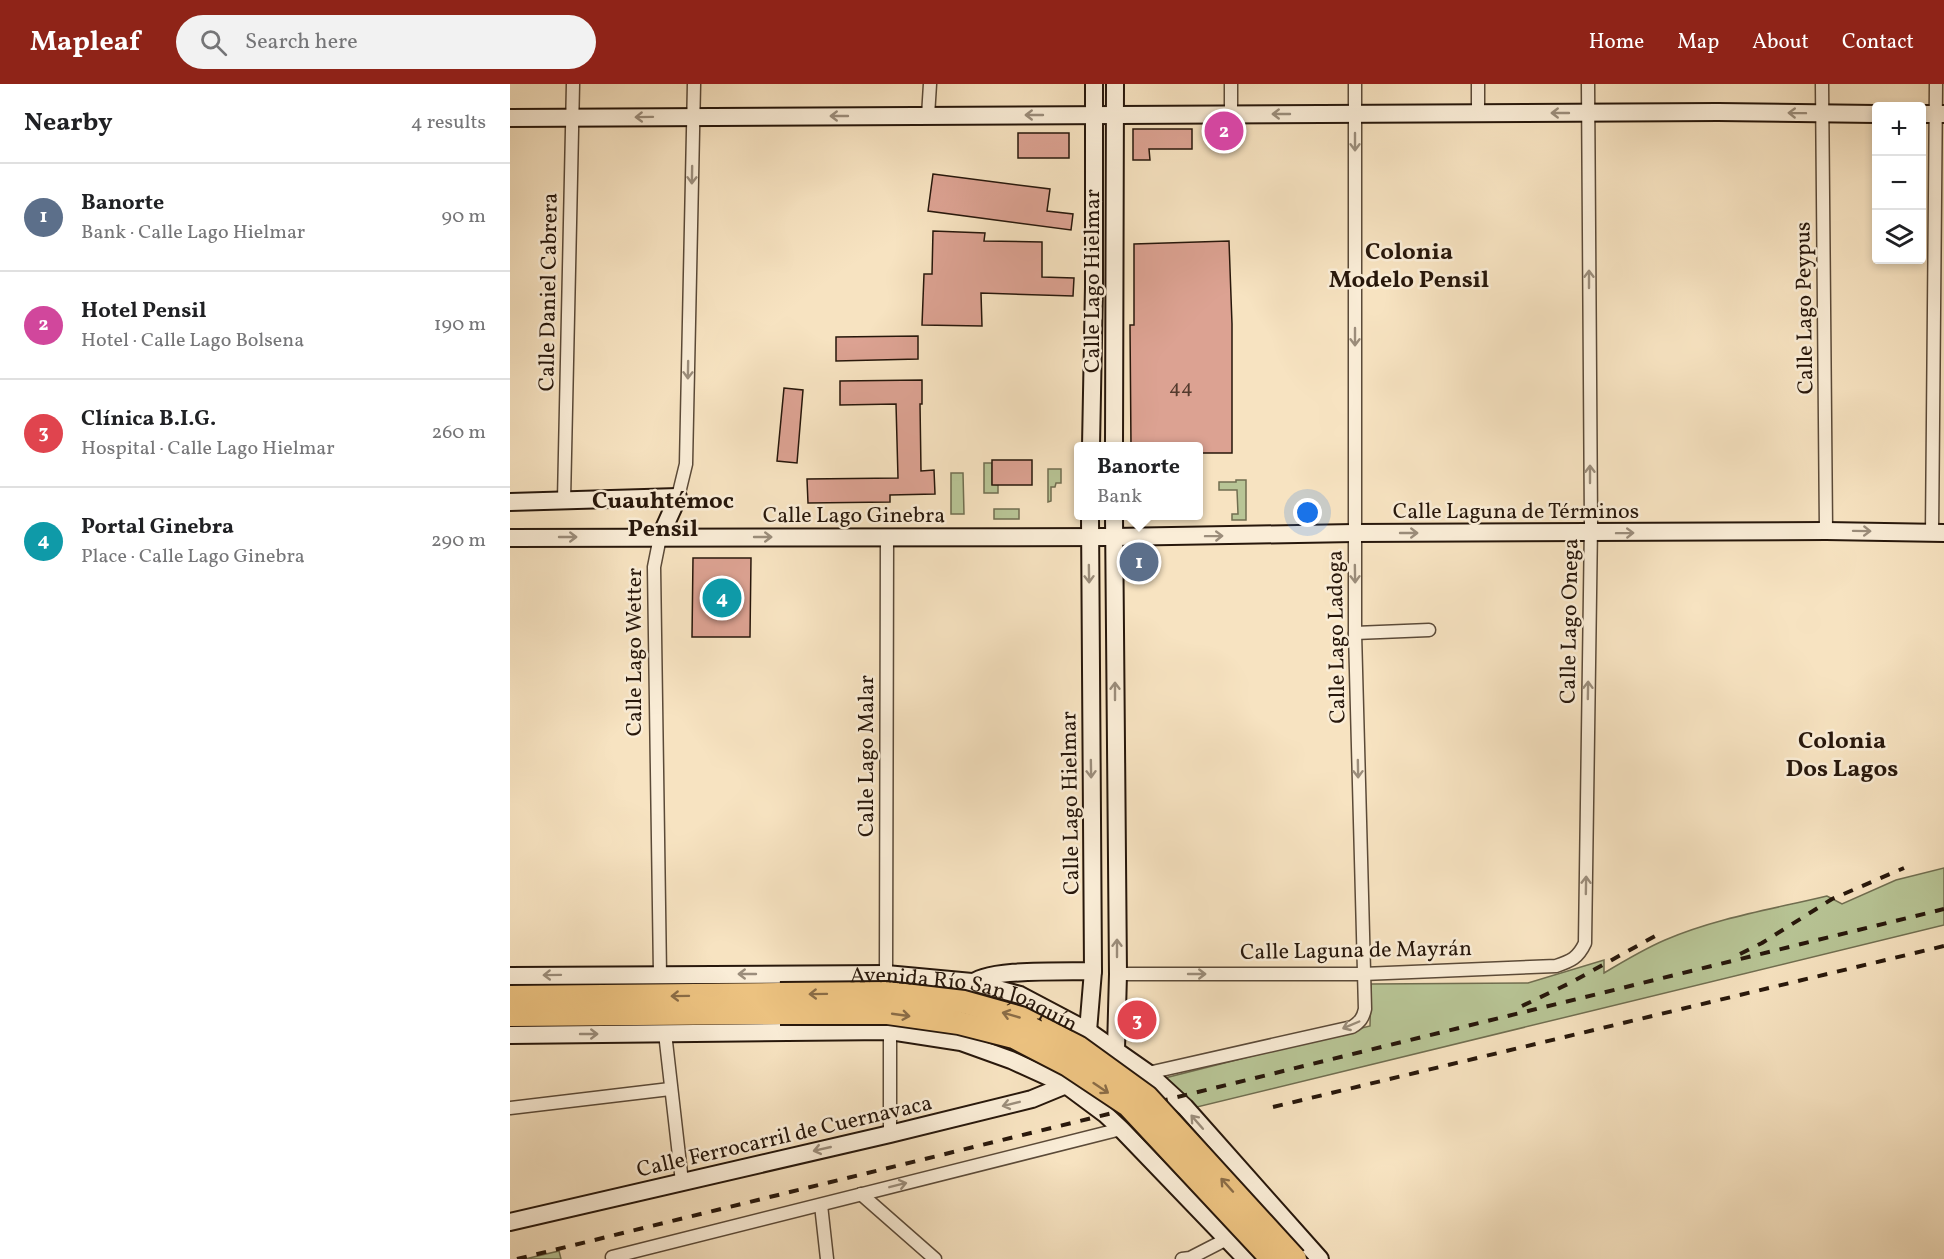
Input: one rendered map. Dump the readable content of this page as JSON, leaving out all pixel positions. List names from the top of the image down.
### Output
{
  "streets": {
    "highway": ["Avenida Río San Joaquín"],
    "street": [
      "Calle Lago Hielmar",
      "Calle Daniel Cabrera",
      "Calle Lago Peypus",
      "Calle Laguna de Términos",
      "Calle Lago Ginebra",
      "Calle Lago Onega",
      "Calle Lago Ladoga",
      "Calle Lago Wetter",
      "Calle Lago Malar",
      "Calle Laguna de Mayrán",
      "Calle Ferrocarril de Cuernavaca"
    ]
  },
  "crossings": [
    ["Calle Lago Hielmar", "Calle Laguna de Términos"],
    ["Calle Lago Hielmar", "Calle Lago Ginebra"],
    ["Calle Lago Hielmar", "Calle Laguna de Mayrán"],
    ["Calle Lago Hielmar", "Avenida Río San Joaquín"],
    ["Calle Lago Hielmar", "Calle Ferrocarril de Cuernavaca"],
    ["Calle Lago Peypus", "Calle Laguna de Términos"],
    ["Calle Laguna de Términos", "Calle Lago Ginebra"],
    ["Calle Laguna de Términos", "Calle Lago Onega"],
    ["Calle Laguna de Términos", "Calle Lago Ladoga"],
    ["Calle Lago Ginebra", "Calle Lago Wetter"],
    ["Calle Lago Ginebra", "Calle Lago Malar"],
    ["Calle Lago Onega", "Calle Laguna de Mayrán"],
    ["Calle Lago Ladoga", "Calle Laguna de Mayrán"],
    ["Calle Lago Wetter", "Avenida Río San Joaquín"],
    ["Calle Lago Malar", "Avenida Río San Joaquín"],
    ["Avenida Río San Joaquín", "Calle Ferrocarril de Cuernavaca"]
  ],
  "one_way": [
    "Calle Laguna de Términos",
    "Calle Lago Onega",
    "Calle Lago Ladoga",
    "Calle Lago Wetter",
    "Calle Laguna de Mayrán"
  ],
  "districts": ["Colonia Modelo Pensil", "Cuauhtémoc Pensil", "Colonia Dos Lagos"],
  "house_numbers": ["44"],
  "page": {
    "header": "Mapleaf",
    "search": "Search here",
    "nav": [
      "Home",
      "Map",
      "About",
      "Contact"
    ],
    "heading": ["Nearby", "4 results"],
    "map_buttons": ["+", "−"],
    "pins": [
      "2",
      "1",
      "4",
      "3"
    ],
    "list": [
      {
        "mark": "1",
        "name": "Banorte",
        "note": "Bank · Calle Lago Hielmar",
        "value": "90 m"
      },
      {
        "mark": "2",
        "name": "Hotel Pensil",
        "note": "Hotel · Calle Lago Bolsena",
        "value": "190 m"
      },
      {
        "mark": "3",
        "name": "Clínica B.I.G.",
        "note": "Hospital · Calle Lago Hielmar",
        "value": "260 m"
      },
      {
        "mark": "4",
        "name": "Portal Ginebra",
        "note": "Place · Calle Lago Ginebra",
        "value": "290 m"
      }
    ],
    "popup": ["Banorte", "Bank"]
  }
}
